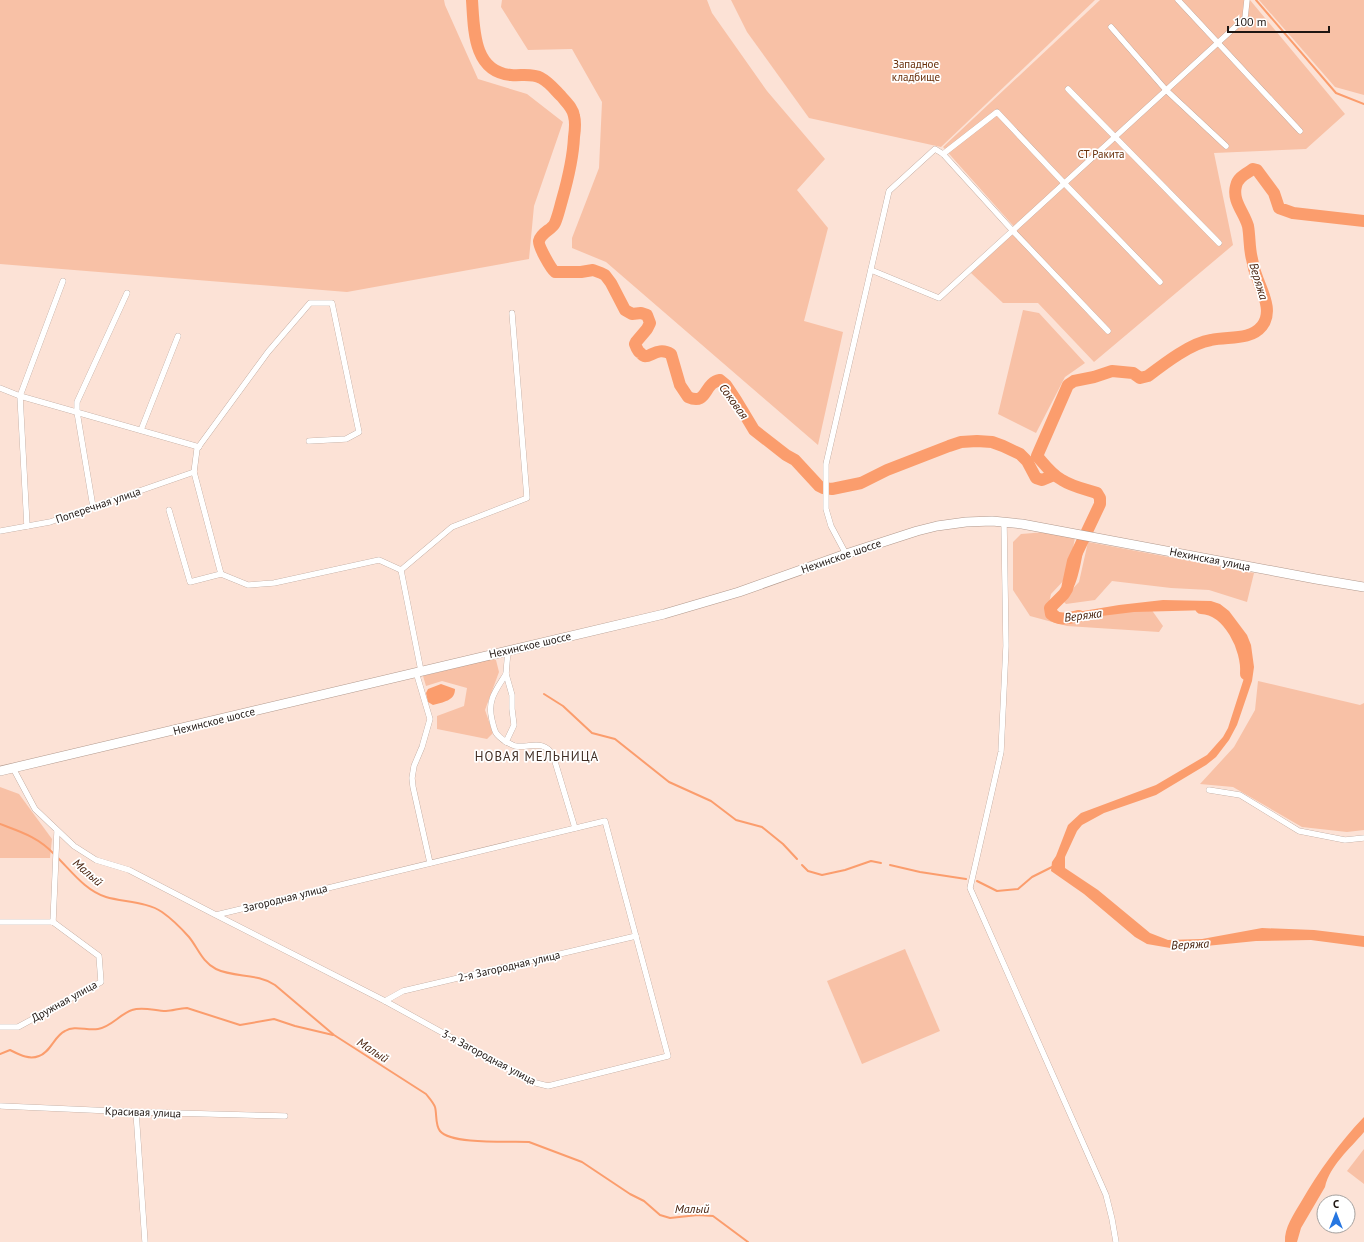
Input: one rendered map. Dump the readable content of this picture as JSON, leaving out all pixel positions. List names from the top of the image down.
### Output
{
  "streets": {
    "main road": ["Нехинское шоссе", "Нехинская улица"],
    "street": [
      "Поперечная улица",
      "Загородная улица",
      "2-я Загородная улица",
      "Дружная улица",
      "3-я Загородная улица",
      "Красивая улица"
    ]
  },
  "crossings": [
    ["Нехинское шоссе", "Нехинская улица"],
    ["Загородная улица", "2-я Загородная улица"],
    ["Загородная улица", "3-я Загородная улица"],
    ["2-я Загородная улица", "3-я Загородная улица"]
  ],
  "districts": ["НОВАЯ МЕЛЬНИЦА"],
  "water": ["Веряжа", "Соковая", "Малый"],
  "parks": ["Западное кладбище", "СТ Ракита"],
  "scale_bar": "100 m",
  "north": "top"
}
